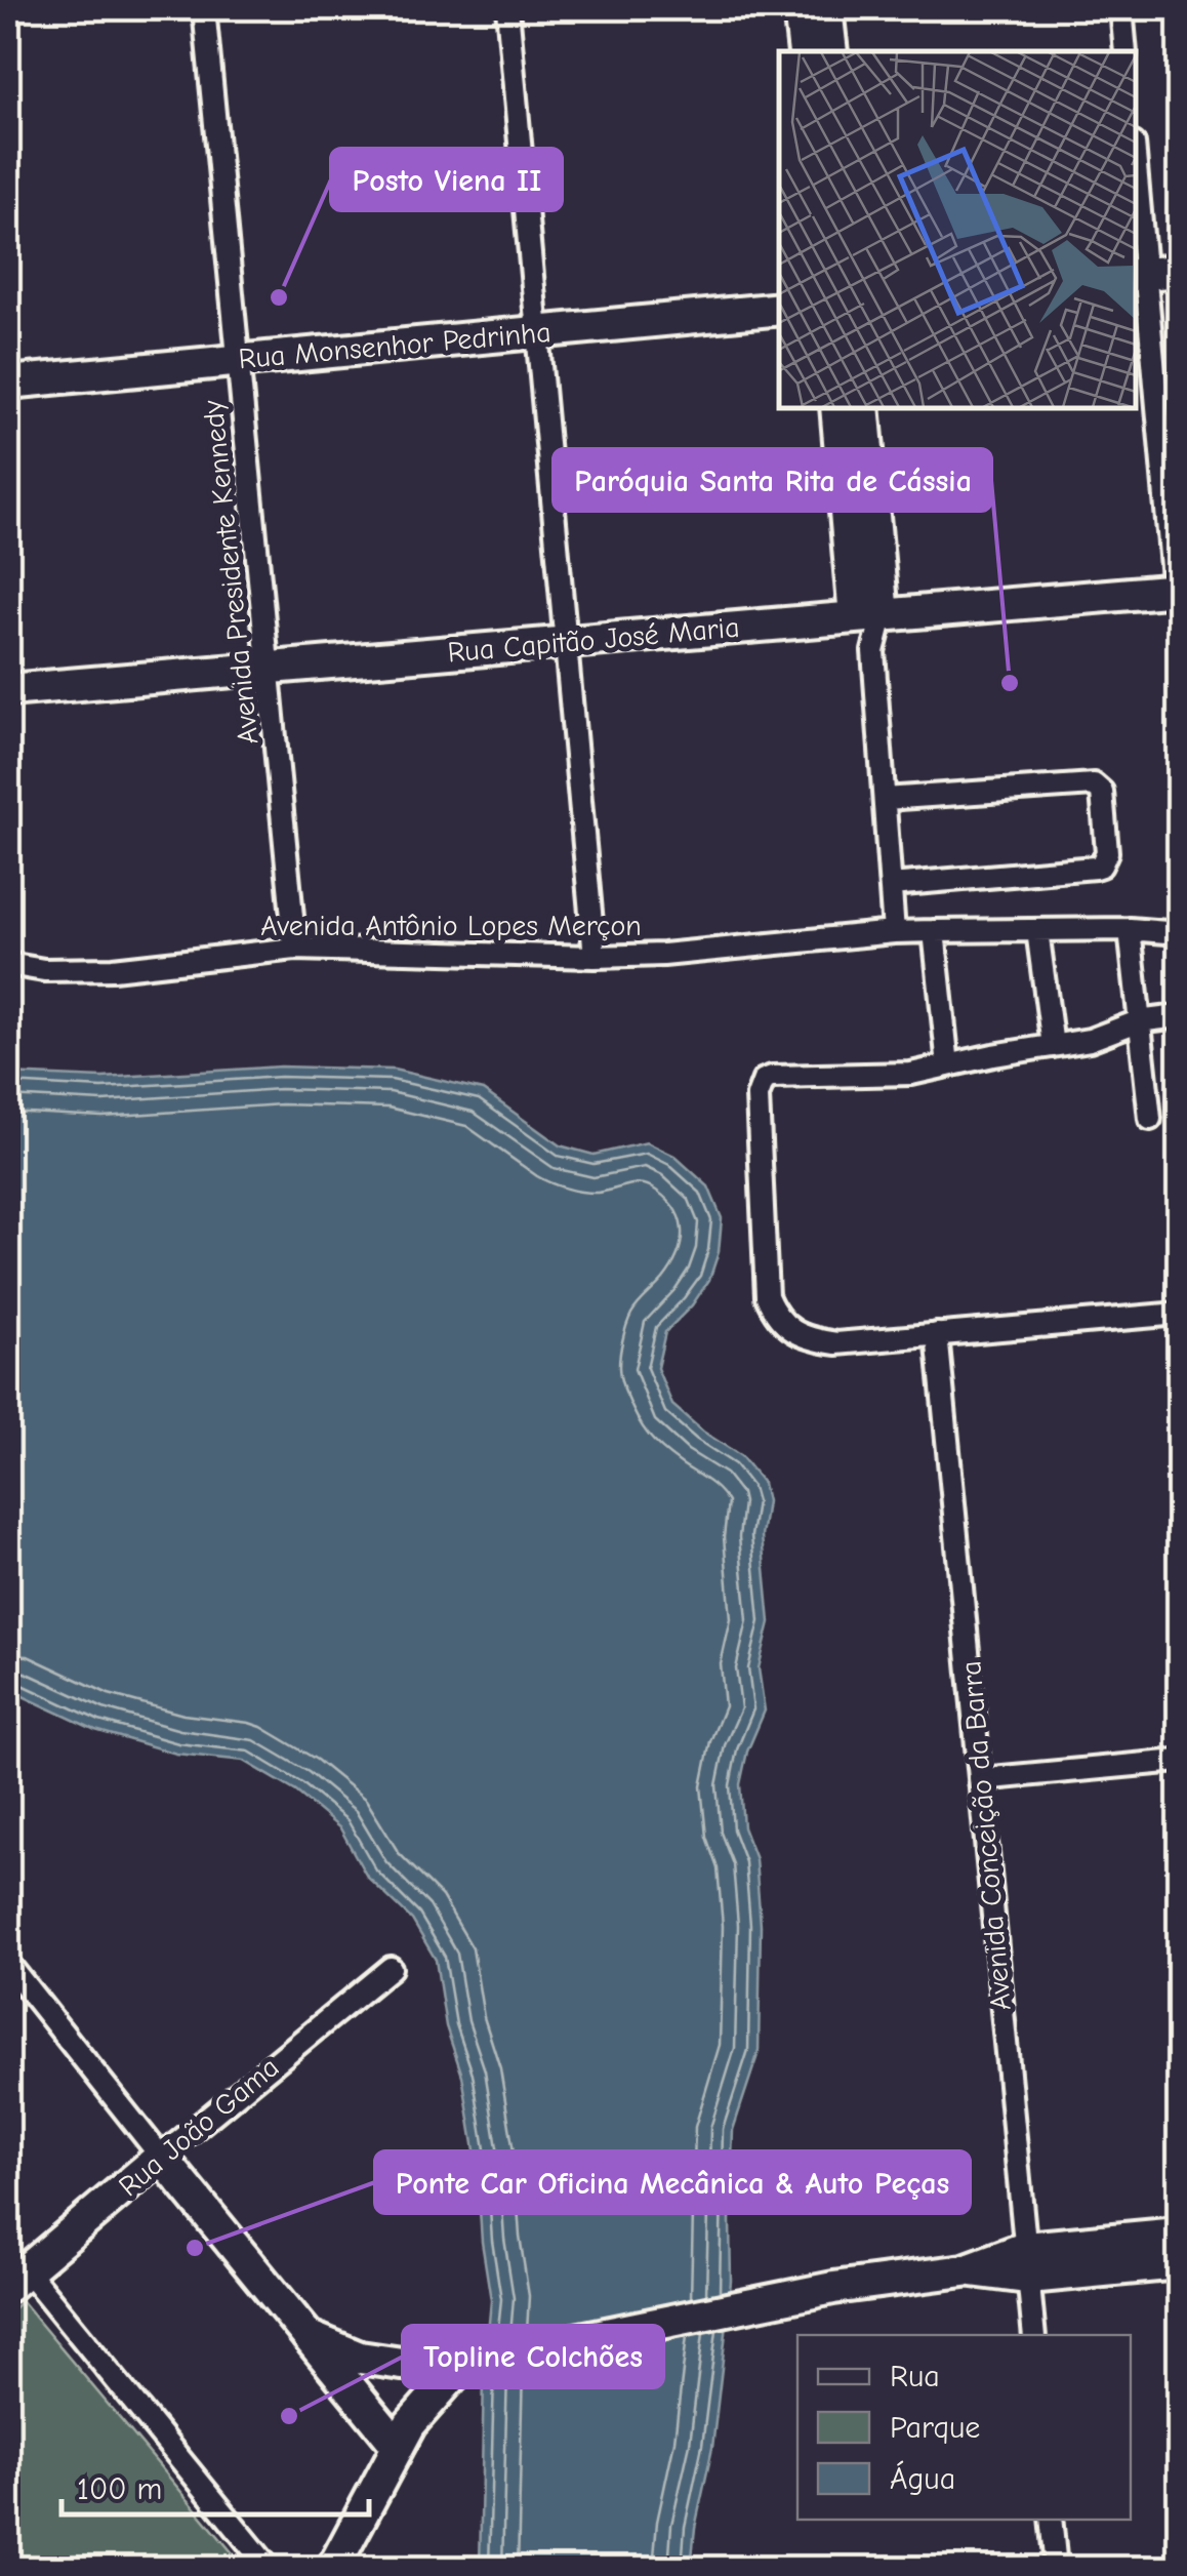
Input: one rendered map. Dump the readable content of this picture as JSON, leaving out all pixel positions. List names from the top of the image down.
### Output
{
  "streets": {
    "main road": ["Rua Monsenhor Pedrinha", "Rua Capitão José Maria", "Rua João Gama"],
    "street": ["Avenida Presidente Kennedy", "Avenida Antônio Lopes Merçon", "Avenida Conceição da Barra"]
  },
  "crossings": [
    ["Rua Monsenhor Pedrinha", "Avenida Presidente Kennedy"],
    ["Avenida Presidente Kennedy", "Rua Capitão José Maria"],
    ["Avenida Presidente Kennedy", "Avenida Antônio Lopes Merçon"]
  ],
  "places": [
    "Posto Viena II",
    "Paróquia Santa Rita de Cássia",
    "Ponte Car Oficina Mecânica & Auto Peças",
    "Topline Colchões"
  ],
  "legend": ["Rua", "Parque", "Água"],
  "scale_bar": "100 m"
}
